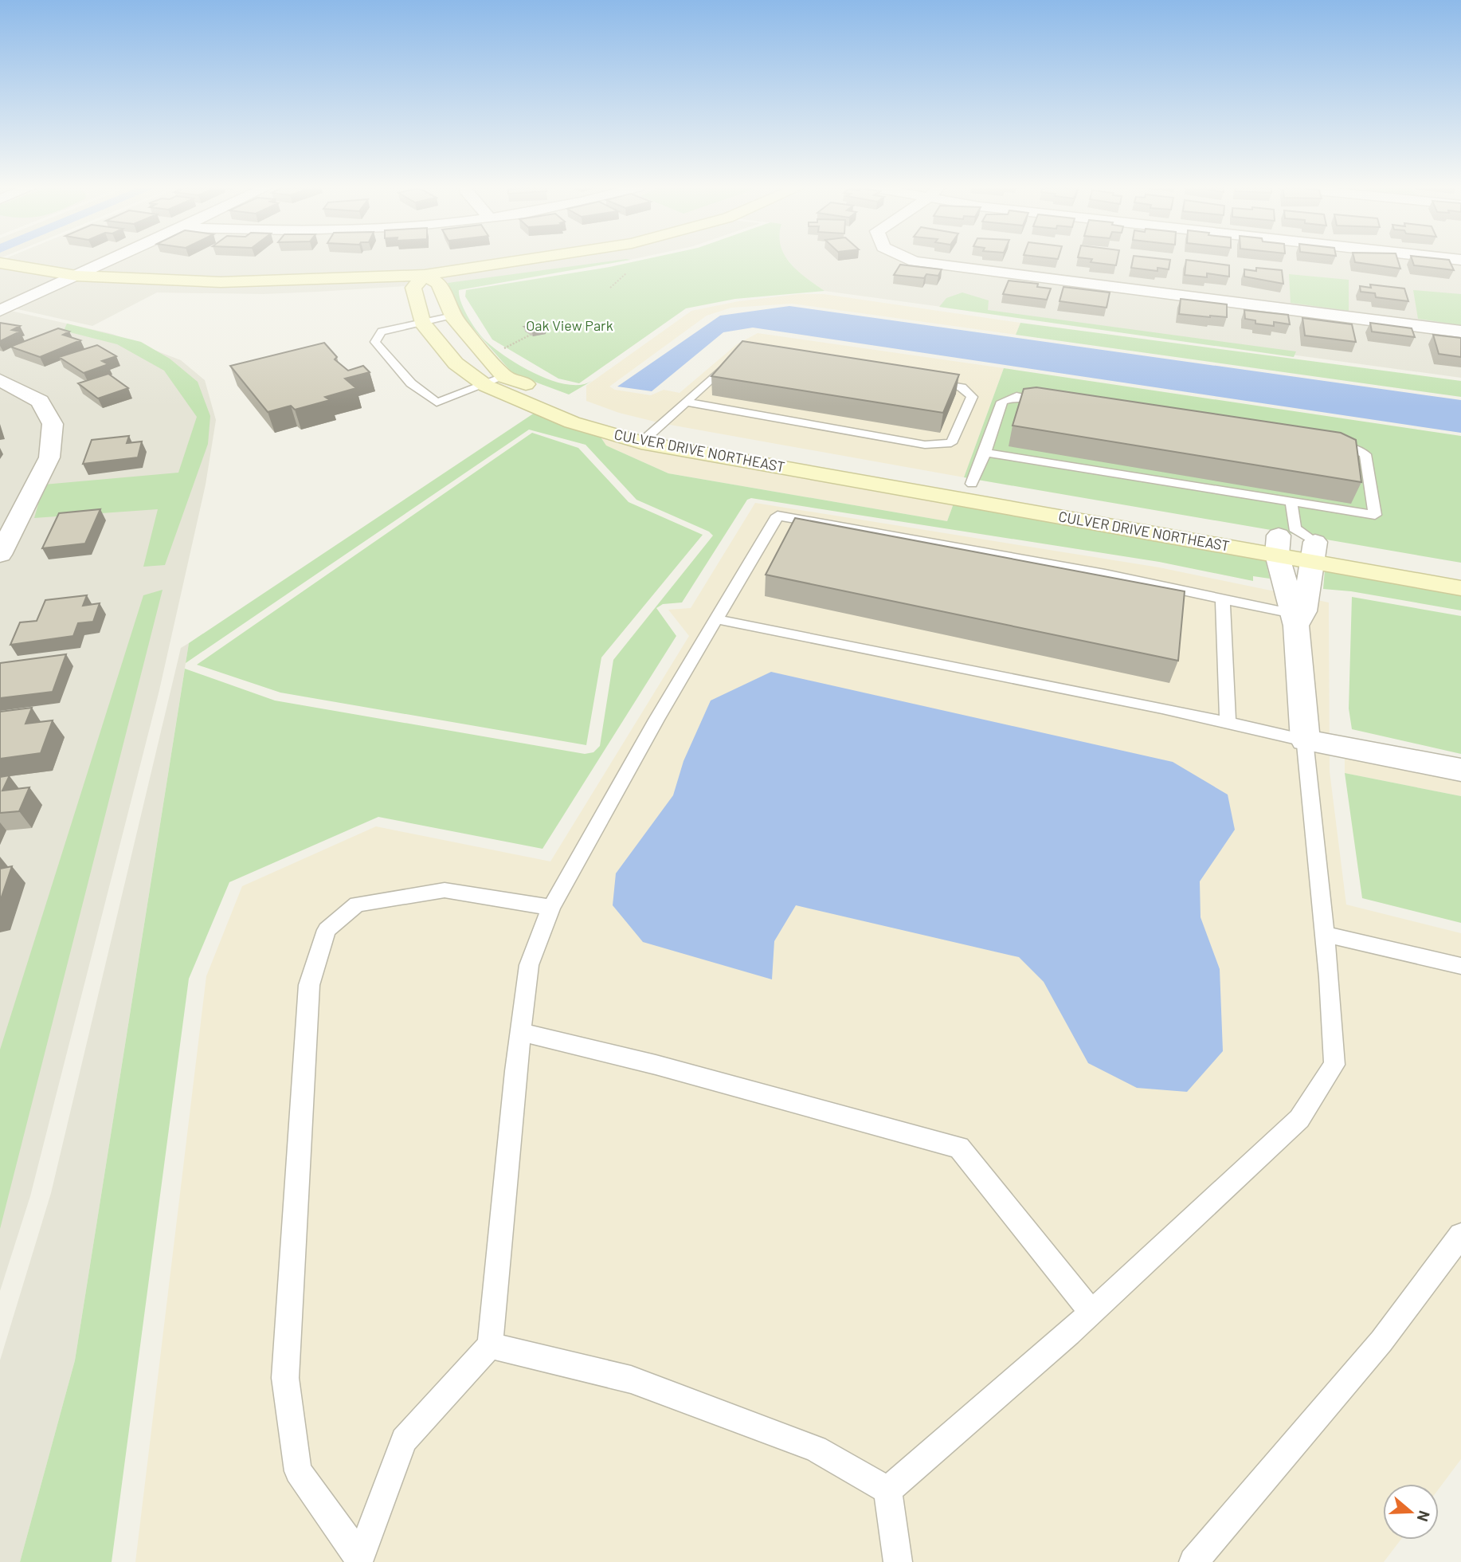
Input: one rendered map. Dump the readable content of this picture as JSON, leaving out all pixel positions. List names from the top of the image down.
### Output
{
  "streets": {
    "street": ["CULVER DRIVE NORTHEAST"]
  },
  "parks": ["Oak View Park"],
  "north": "right"
}
